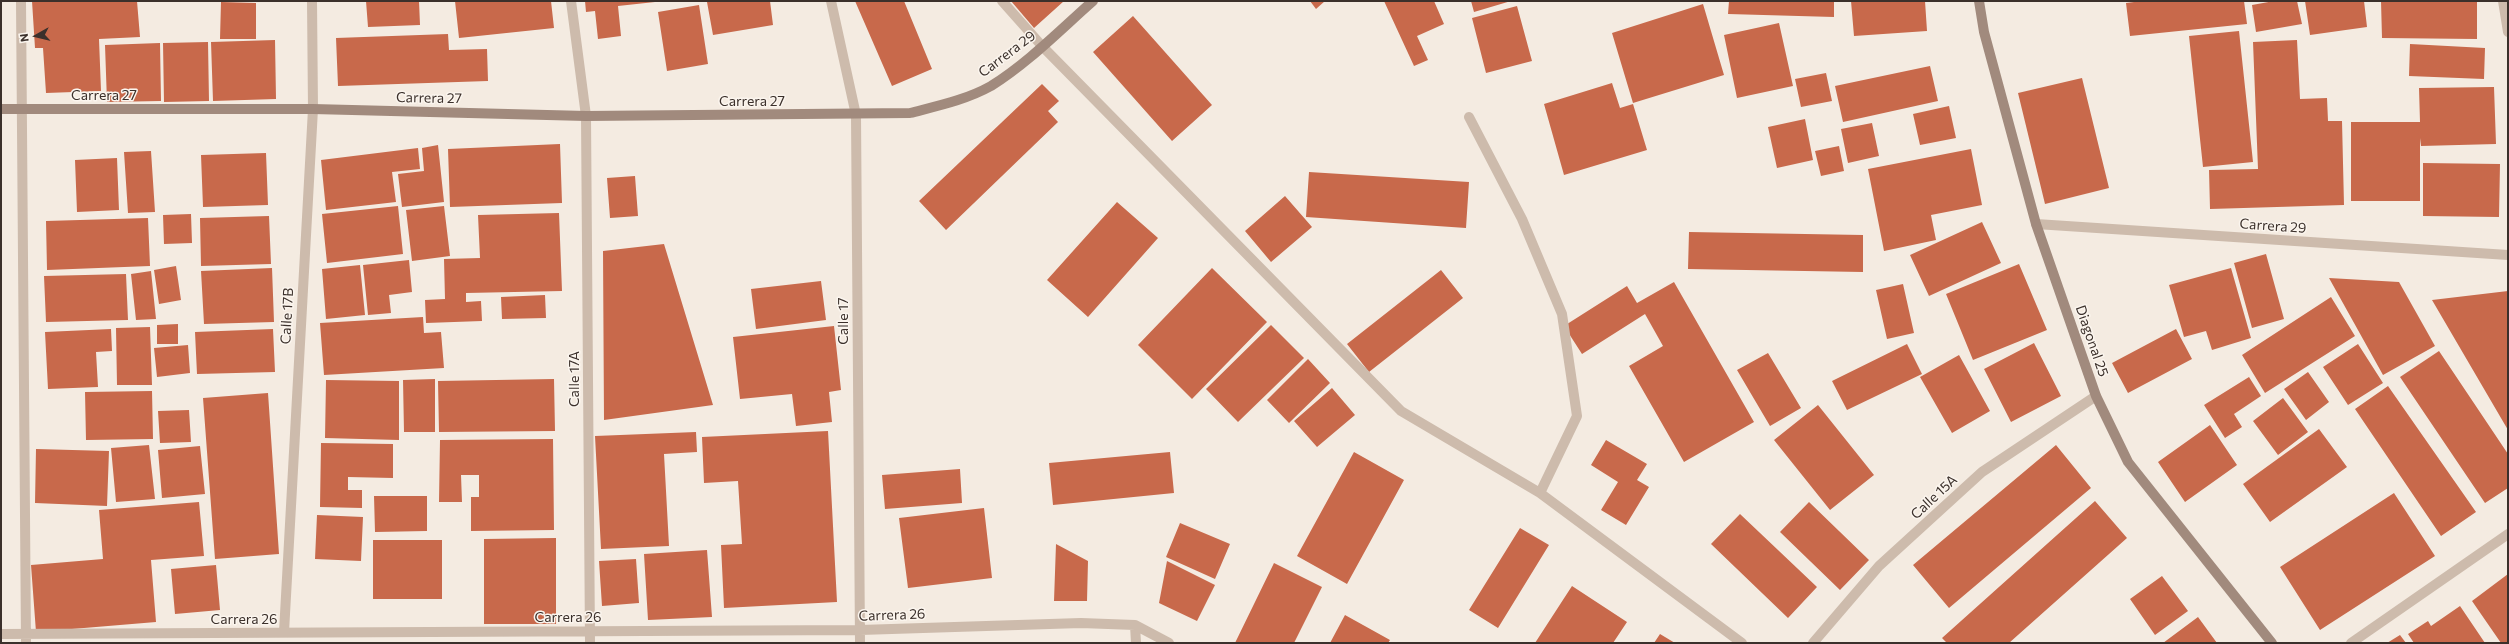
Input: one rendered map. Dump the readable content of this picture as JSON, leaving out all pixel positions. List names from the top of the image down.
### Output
{
  "streets": {
    "street": [
      "Carrera 29",
      "Carrera 27",
      "Calle 17B",
      "Calle 17",
      "Diagonal 25",
      "Calle 17A",
      "Calle 15A",
      "Carrera 26"
    ]
  },
  "crossings": [
    ["Carrera 29", "Carrera 27"],
    ["Carrera 29", "Calle 17"],
    ["Carrera 29", "Diagonal 25"],
    ["Carrera 27", "Calle 17B"],
    ["Carrera 27", "Calle 17"],
    ["Carrera 27", "Calle 17A"],
    ["Calle 17B", "Carrera 26"],
    ["Calle 17", "Carrera 26"],
    ["Diagonal 25", "Calle 15A"],
    ["Calle 17A", "Carrera 26"]
  ],
  "north": "left"
}
